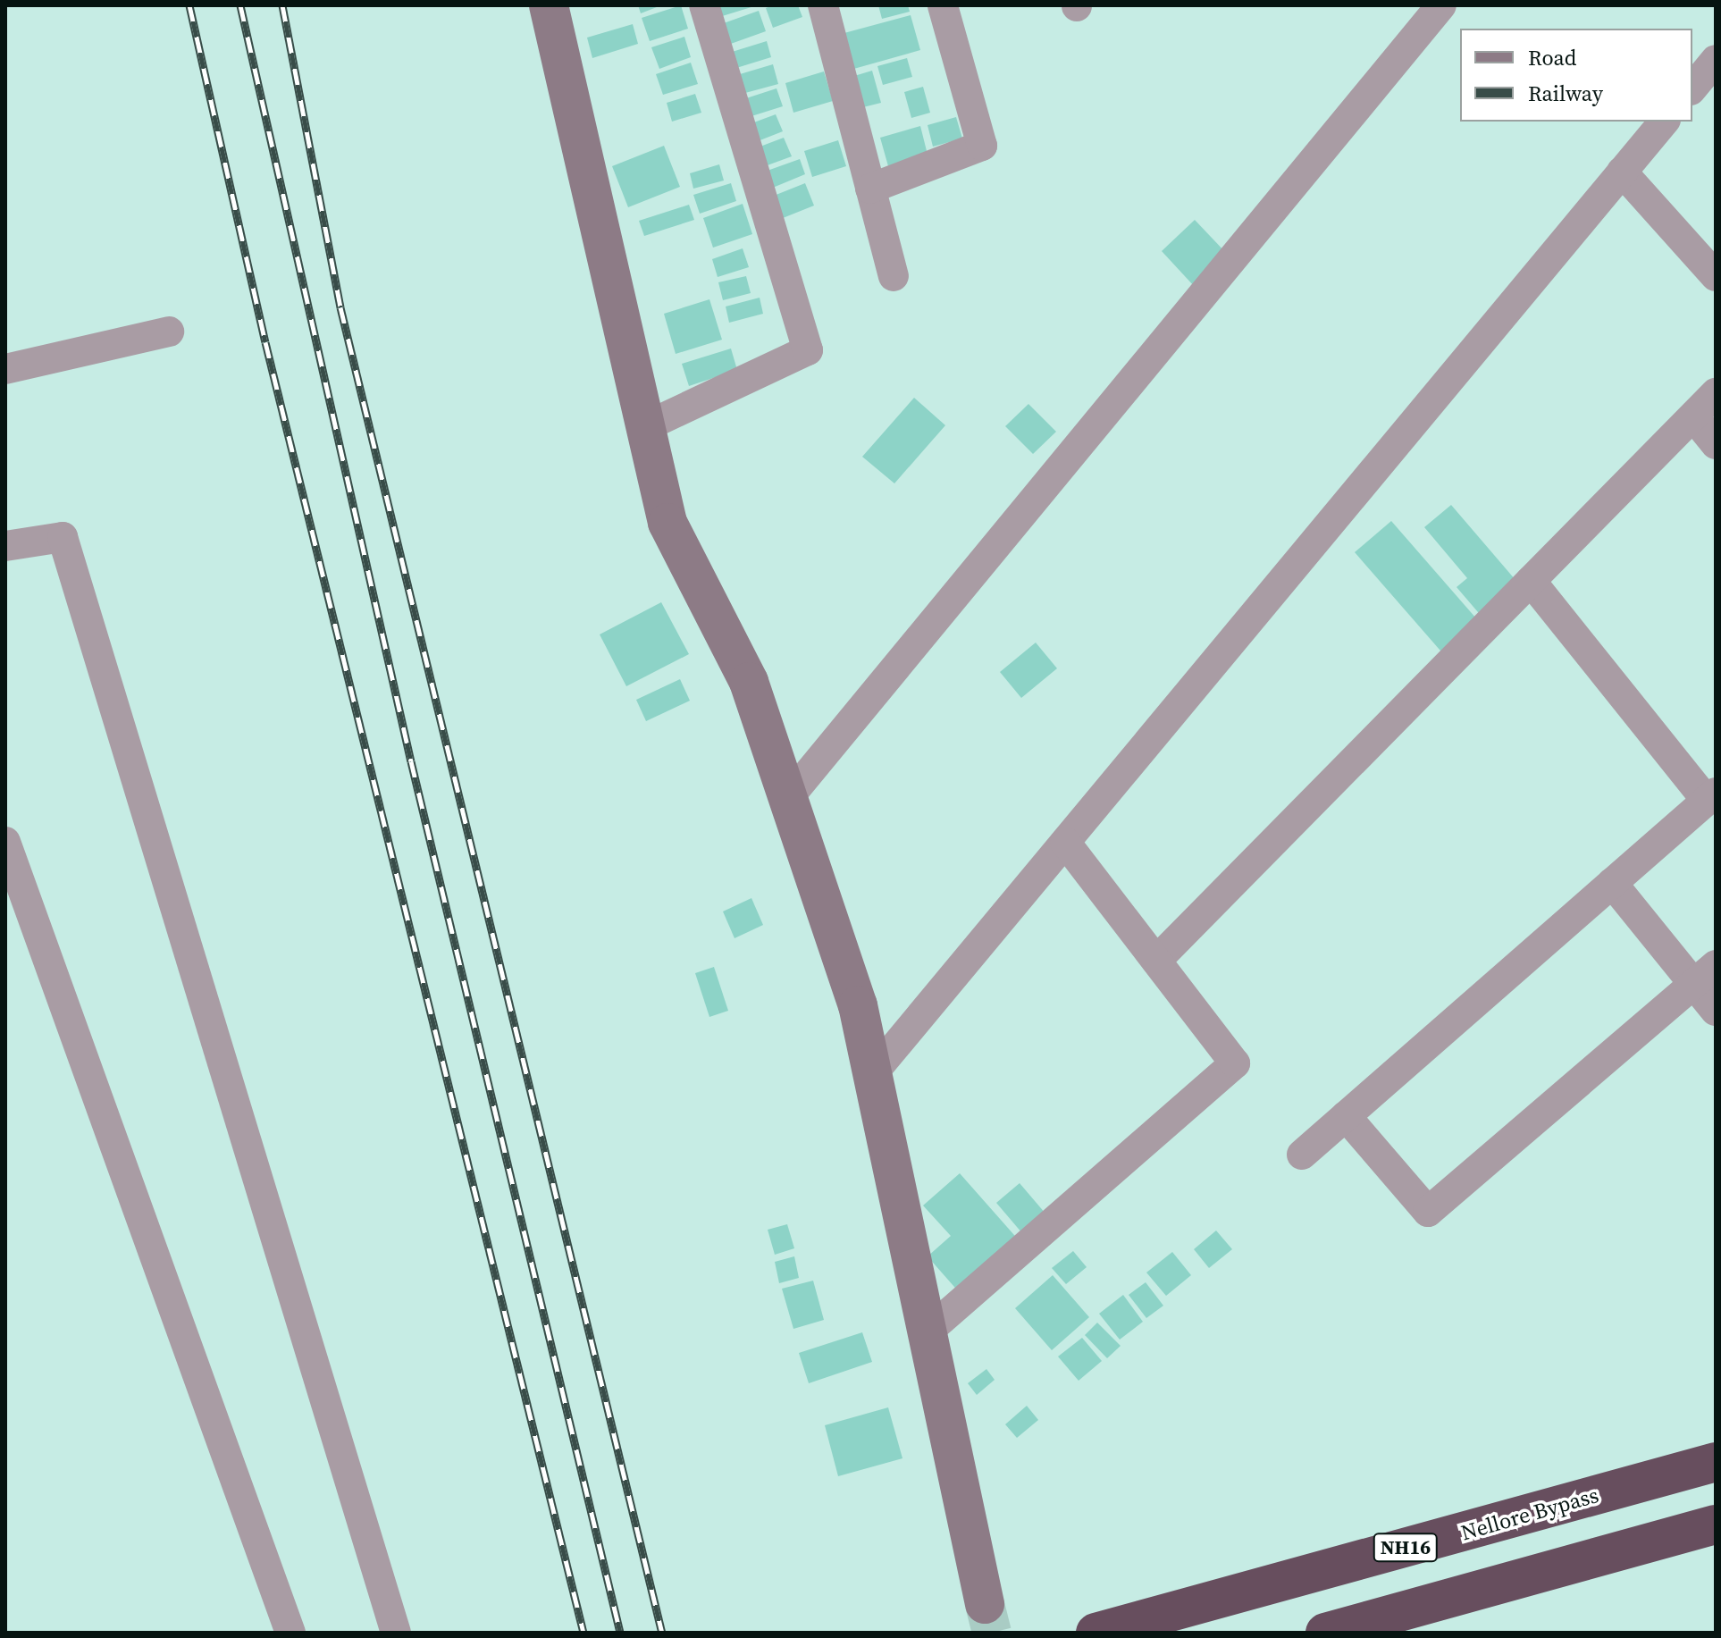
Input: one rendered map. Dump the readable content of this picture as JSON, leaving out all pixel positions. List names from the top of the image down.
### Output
{
  "streets": {
    "highway": ["Nellore Bypass", "NH16"]
  },
  "legend": ["Road", "Railway"]
}
